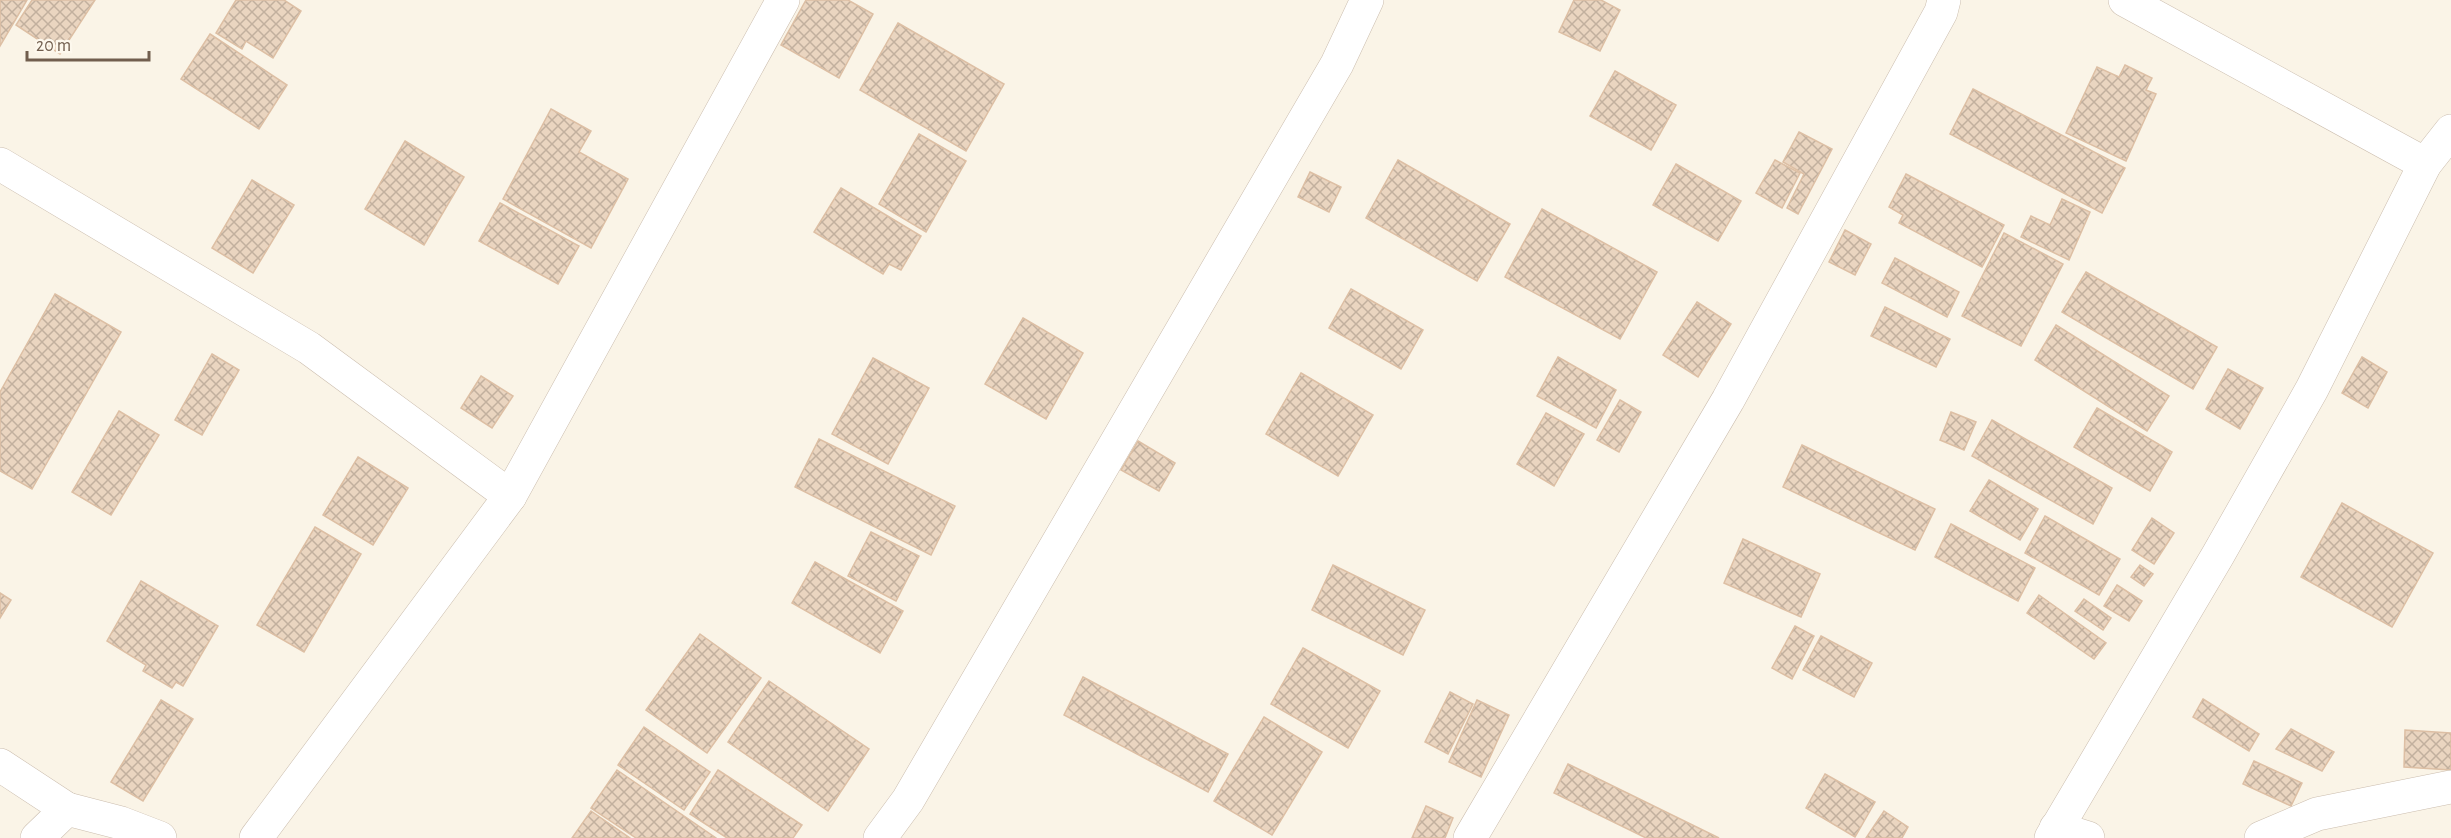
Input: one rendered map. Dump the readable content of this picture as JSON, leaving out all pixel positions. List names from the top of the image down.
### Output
{
  "scale_bar": "20 m"
}
